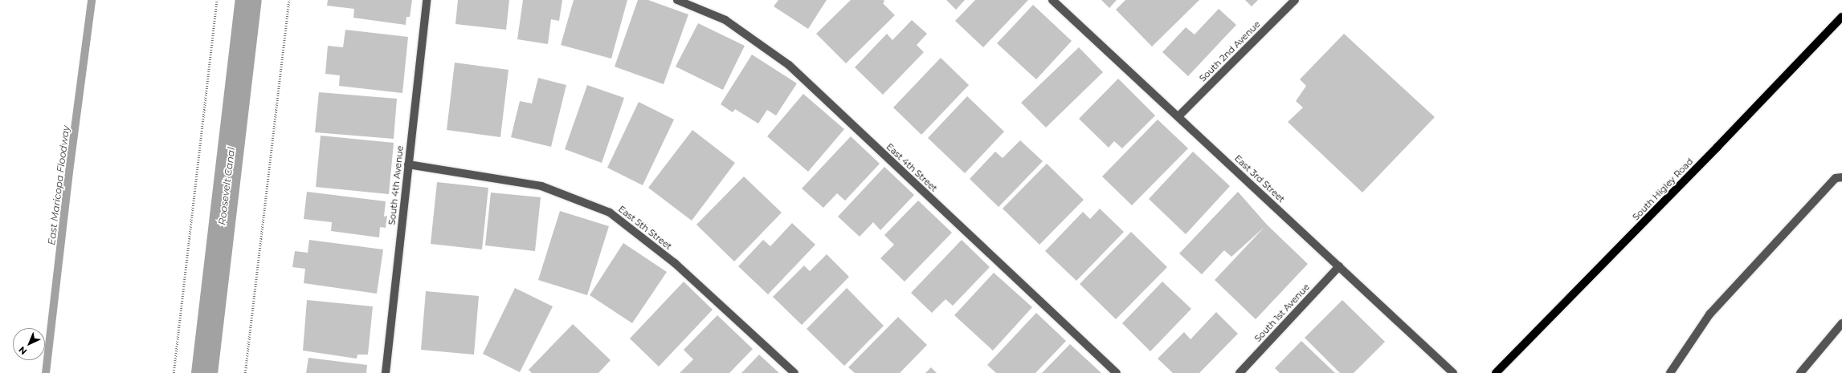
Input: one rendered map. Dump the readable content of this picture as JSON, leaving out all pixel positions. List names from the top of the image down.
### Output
{
  "streets": {
    "main road": ["South Higley Road"],
    "lane": [
      "South 2nd Avenue",
      "East 4th Street",
      "East 3rd Street",
      "South 4th Avenue",
      "East 5th Street",
      "South 1st Avenue"
    ]
  },
  "crossings": [
    ["South 2nd Avenue", "East 3rd Street"],
    ["East 3rd Street", "South 1st Avenue"],
    ["South 4th Avenue", "East 5th Street"]
  ],
  "water": ["East Maricopa Floodway", "Roosevelt Canal"],
  "north": "bottom left"
}
